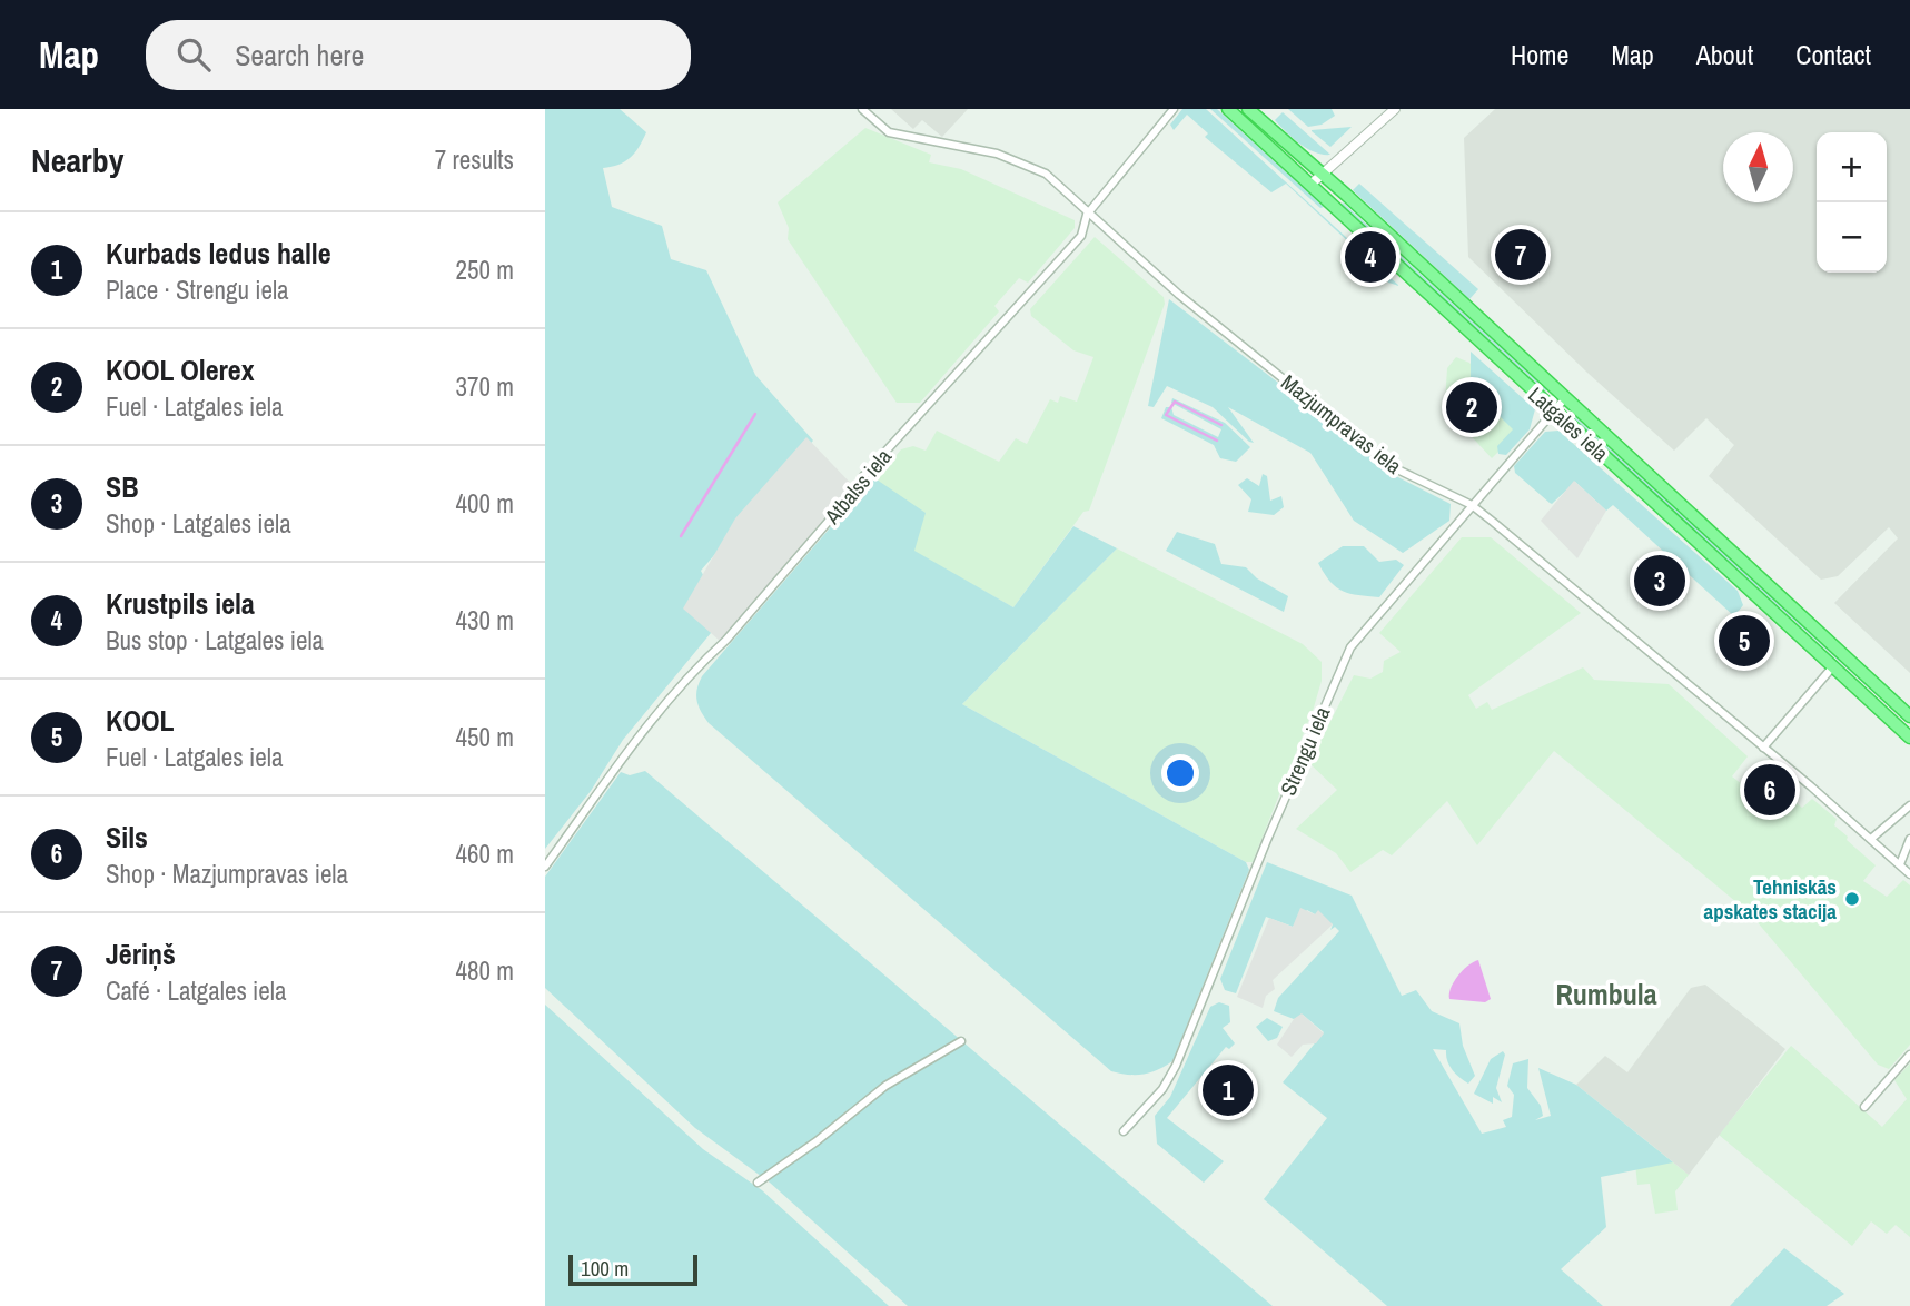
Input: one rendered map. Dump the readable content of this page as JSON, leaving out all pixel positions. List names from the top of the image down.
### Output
{
  "streets": {
    "highway": ["Latgales iela"],
    "street": ["Mazjumpravas iela", "Atbalss iela", "Strengu iela"]
  },
  "crossings": [
    ["Mazjumpravas iela", "Atbalss iela"],
    ["Mazjumpravas iela", "Strengu iela"],
    ["Latgales iela", "Strengu iela"]
  ],
  "districts": ["Rumbula"],
  "places": ["Tehniskās apskates stacija"],
  "scale_bar": "100 m",
  "north": "top",
  "page": {
    "header": "Map",
    "search": "Search here",
    "nav": [
      "Home",
      "Map",
      "About",
      "Contact"
    ],
    "heading": ["Nearby", "7 results"],
    "map_buttons": ["+", "−"],
    "list": [
      {
        "mark": "1",
        "name": "Kurbads ledus halle",
        "note": "Place · Strengu iela",
        "value": "250 m"
      },
      {
        "mark": "2",
        "name": "KOOL Olerex",
        "note": "Fuel · Latgales iela",
        "value": "370 m"
      },
      {
        "mark": "3",
        "name": "SB",
        "note": "Shop · Latgales iela",
        "value": "400 m"
      },
      {
        "mark": "4",
        "name": "Krustpils iela",
        "note": "Bus stop · Latgales iela",
        "value": "430 m"
      },
      {
        "mark": "5",
        "name": "KOOL",
        "note": "Fuel · Latgales iela",
        "value": "450 m"
      },
      {
        "mark": "6",
        "name": "Sils",
        "note": "Shop · Mazjumpravas iela",
        "value": "460 m"
      },
      {
        "mark": "7",
        "name": "Jēriņš",
        "note": "Café · Latgales iela",
        "value": "480 m"
      }
    ],
    "pins": [
      "7",
      "4",
      "2",
      "3",
      "5",
      "6",
      "1"
    ],
    "scale": "100 m"
  }
}
